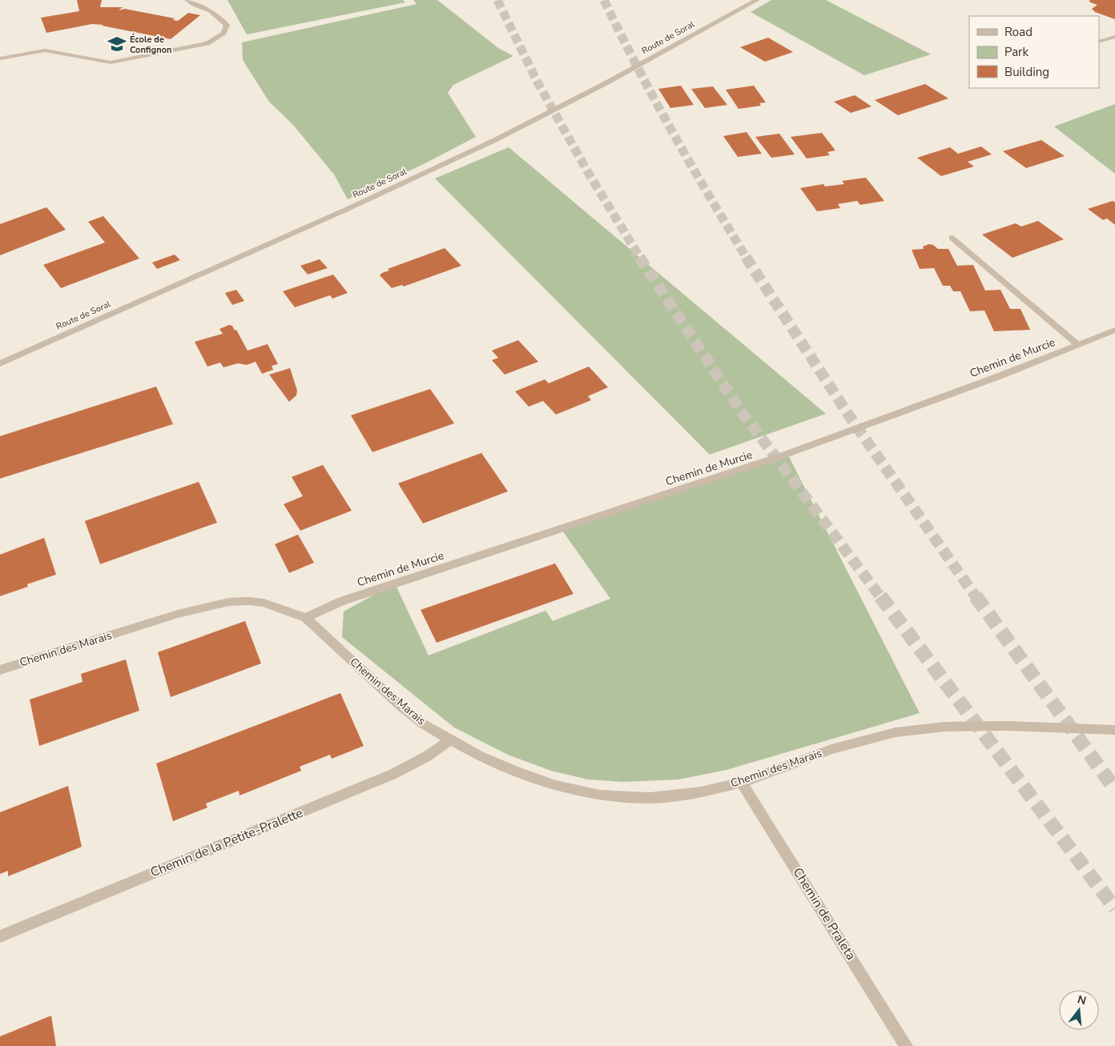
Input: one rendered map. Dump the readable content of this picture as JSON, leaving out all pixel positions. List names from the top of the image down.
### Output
{
  "streets": {
    "street": [
      "Route de Soral",
      "Chemin de Murcie",
      "Chemin des Marais",
      "Chemin de la Petite-Pralette",
      "Chemin de Praleta"
    ]
  },
  "crossings": [
    ["Chemin de Murcie", "Chemin des Marais"],
    ["Chemin des Marais", "Chemin de la Petite-Pralette"],
    ["Chemin des Marais", "Chemin de Praleta"]
  ],
  "places": {
    "school or university": ["École de Confignon"]
  },
  "legend": ["Road", "Park", "Building"],
  "north": "top"
}
